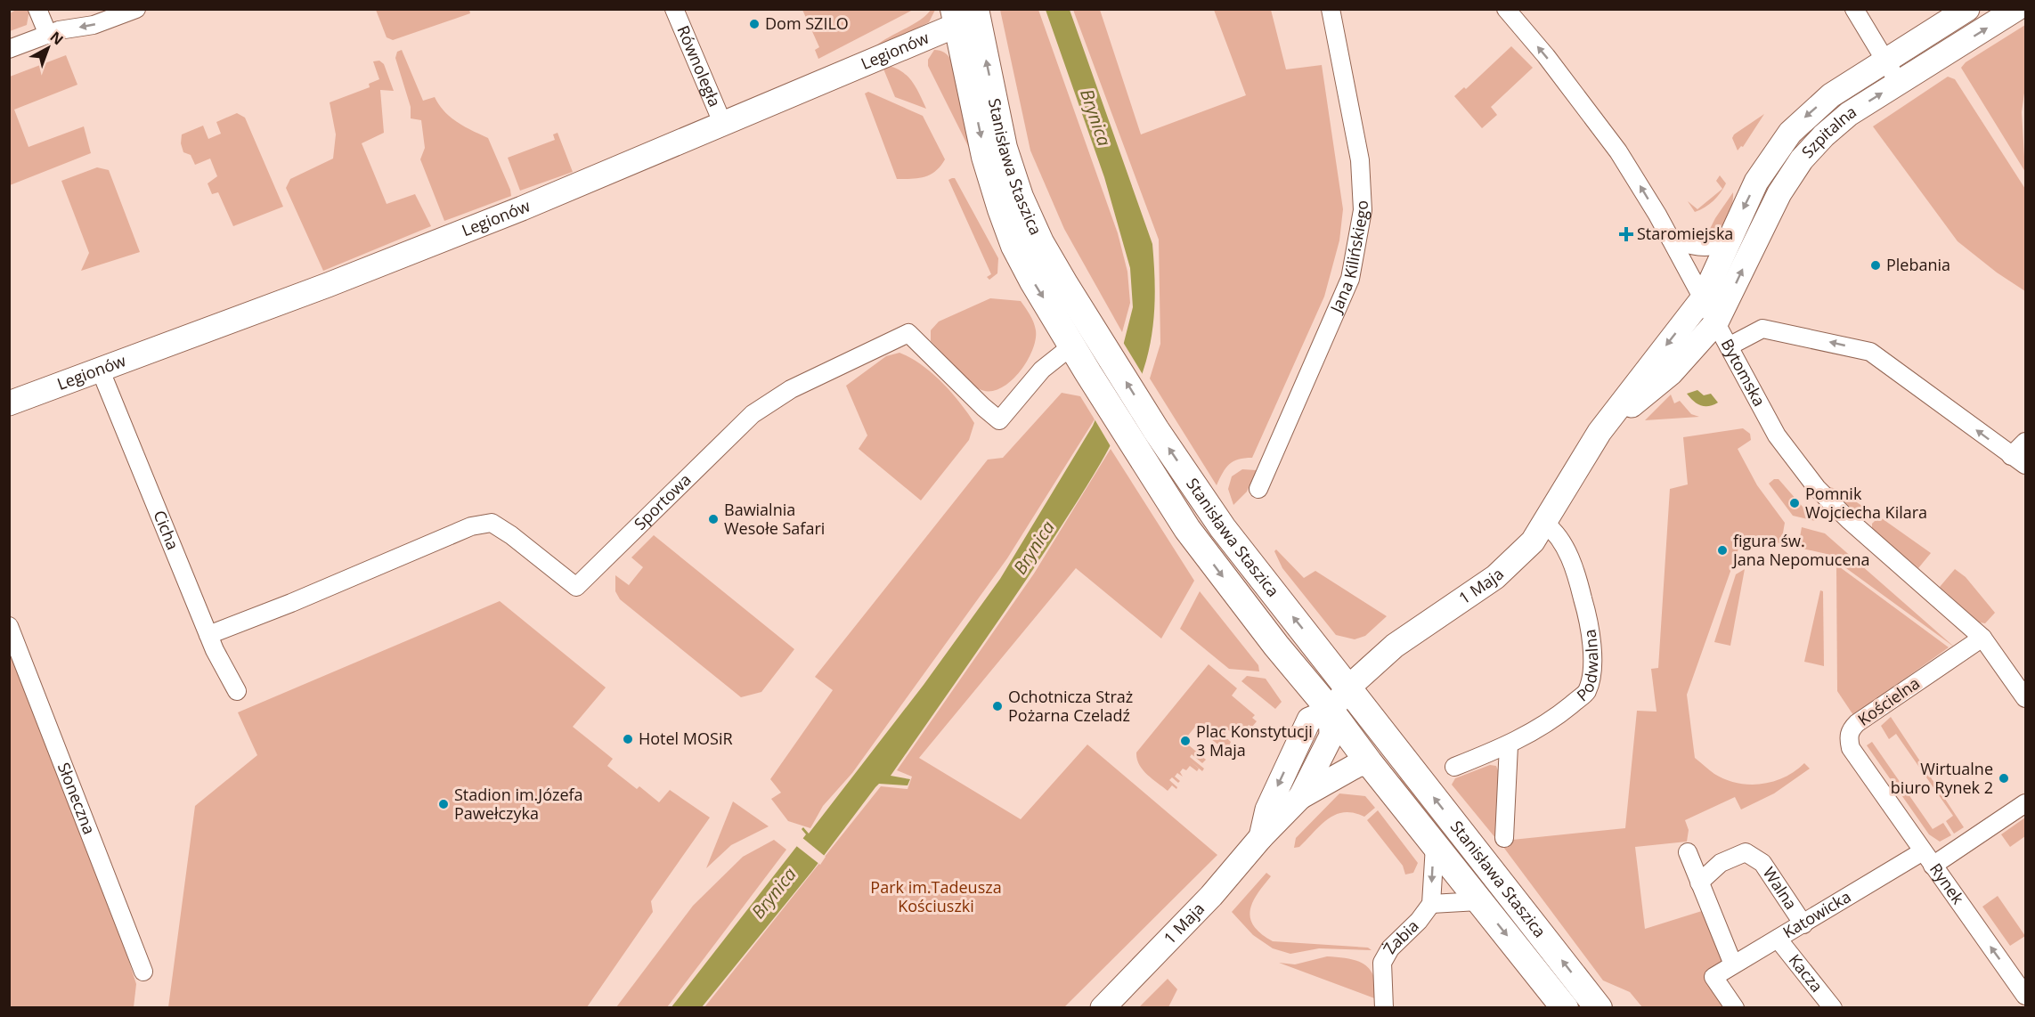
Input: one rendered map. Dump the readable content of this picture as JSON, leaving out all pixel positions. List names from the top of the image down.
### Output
{
  "streets": {
    "main road": ["Stanisława Staszica"],
    "street": [
      "Legionów",
      "Równoległa",
      "Szpitalna",
      "Jana Kilińskiego",
      "Bytomska",
      "Sportowa",
      "Cicha",
      "1 Maja",
      "Podwalna",
      "Kościelna",
      "Słoneczna",
      "Rynek",
      "Walna",
      "Katowicka",
      "Żabia",
      "Kacza"
    ]
  },
  "crossings": [
    ["Legionów", "Równoległa"],
    ["Legionów", "Stanisława Staszica"],
    ["Legionów", "Cicha"],
    ["Szpitalna", "Bytomska"],
    ["Szpitalna", "1 Maja"],
    ["Stanisława Staszica", "Sportowa"],
    ["Stanisława Staszica", "1 Maja"],
    ["Bytomska", "1 Maja"],
    ["Bytomska", "Kościelna"],
    ["Sportowa", "Cicha"],
    ["1 Maja", "Podwalna"],
    ["Kościelna", "Rynek"],
    ["Kościelna", "Katowicka"],
    ["Rynek", "Katowicka"],
    ["Walna", "Katowicka"],
    ["Katowicka", "Kacza"]
  ],
  "one_way": ["Rynek"],
  "water": ["Brynica"],
  "parks": ["Park im.Tadeusza Kościuszki"],
  "places": {
    "other": [
      "Dom SZILO",
      "Plebania",
      "Pomnik Wojciecha Kilara",
      "Bawialnia Wesołe Safari",
      "figura św. Jana Nepomucena",
      "Ochotnicza Straż Pożarna Czeladź",
      "Hotel MOSiR",
      "Plac Konstytucji 3 Maja",
      "Wirtualne biuro Rynek 2",
      "Stadion im.Józefa Pawełczyka"
    ],
    "health": ["Staromiejska"]
  },
  "north": "top right"
}
